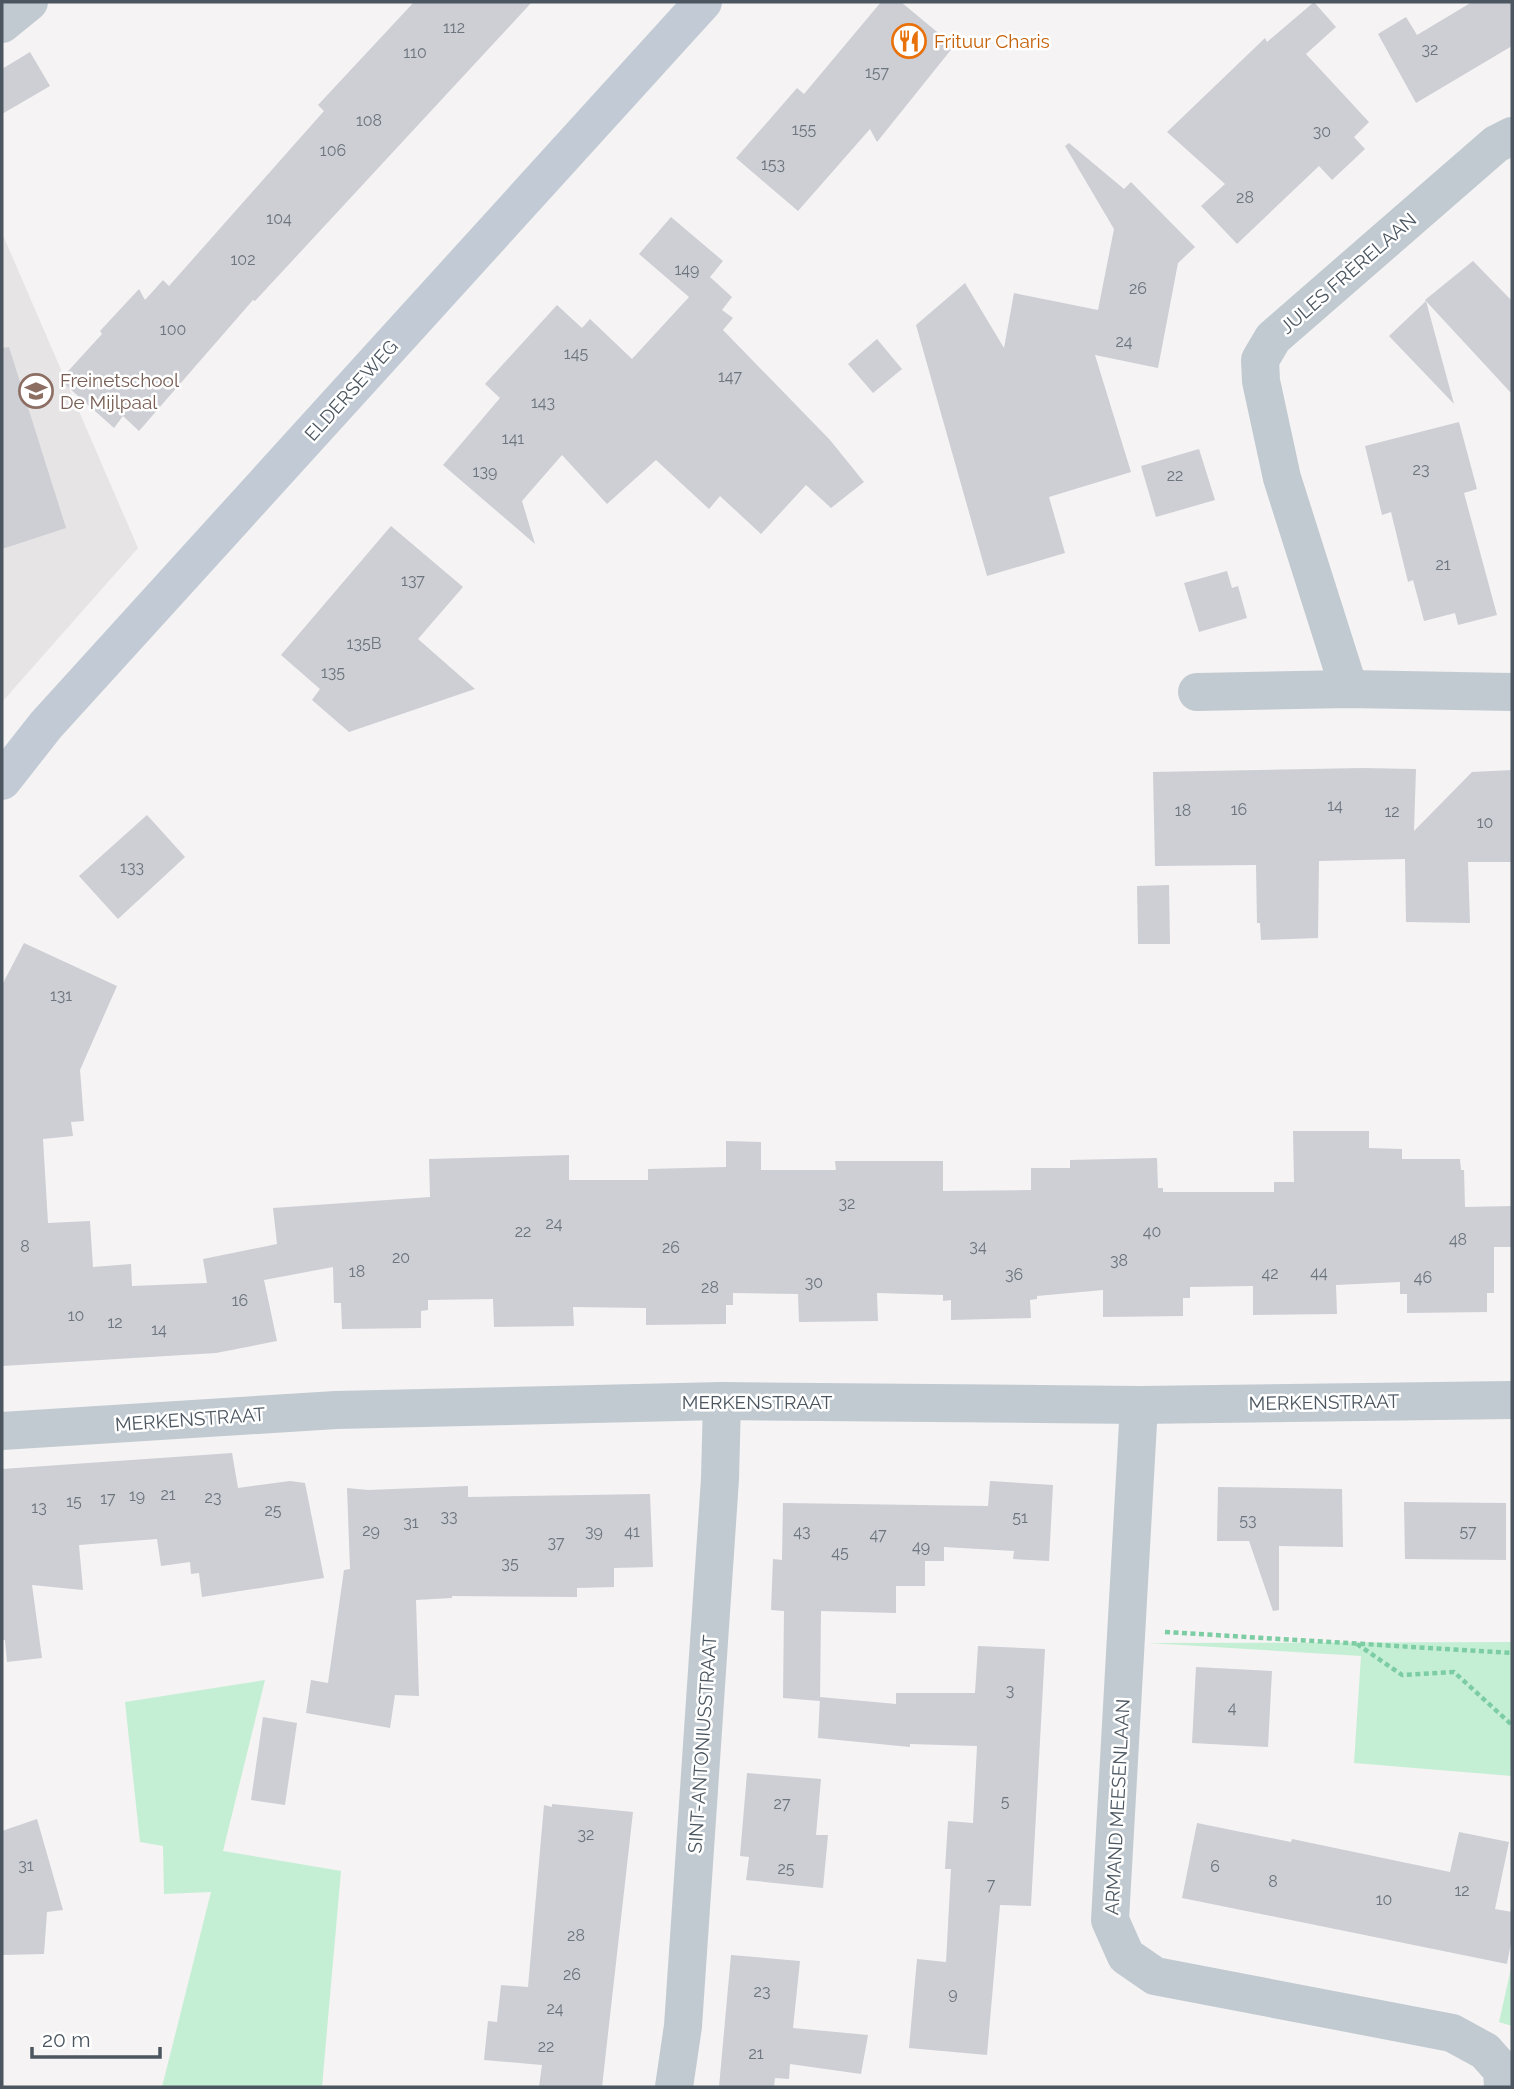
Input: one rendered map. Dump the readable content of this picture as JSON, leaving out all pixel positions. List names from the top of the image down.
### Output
{
  "streets": {
    "main road": ["ELDERSEWEG"],
    "street": [
      "JULES FRÈRELAAN",
      "MERKENSTRAAT",
      "SINT-ANTONIUSSTRAAT",
      "ARMAND MEESENLAAN"
    ]
  },
  "crossings": [
    ["MERKENSTRAAT", "SINT-ANTONIUSSTRAAT"],
    ["MERKENSTRAAT", "ARMAND MEESENLAAN"]
  ],
  "places": {
    "restaurant": ["Frituur Charis"],
    "school or university": ["Freinetschool De Mijlpaal"]
  },
  "house_numbers": [
    "112",
    "32",
    "110",
    "157",
    "108",
    "155",
    "30",
    "106",
    "153",
    "28",
    "104",
    "102",
    "149",
    "26",
    "100",
    "24",
    "145",
    "147",
    "143",
    "141",
    "23",
    "139",
    "22",
    "21",
    "137",
    "135B",
    "135",
    "14",
    "16",
    "18",
    "12",
    "10",
    "133",
    "131",
    "32",
    "24",
    "22",
    "40",
    "48",
    "8",
    "34",
    "26",
    "20",
    "38",
    "18",
    "44",
    "42",
    "36",
    "46",
    "30",
    "28",
    "16",
    "10",
    "12",
    "14",
    "21",
    "19",
    "23",
    "17",
    "15",
    "13",
    "25",
    "33",
    "51",
    "53",
    "31",
    "29",
    "39",
    "41",
    "43",
    "57",
    "47",
    "37",
    "49",
    "45",
    "35",
    "3",
    "4",
    "5",
    "27",
    "32",
    "31",
    "6",
    "25",
    "8",
    "7",
    "12",
    "10",
    "28",
    "26",
    "23",
    "9",
    "24",
    "22",
    "21"
  ],
  "scale_bar": "20 m"
}
